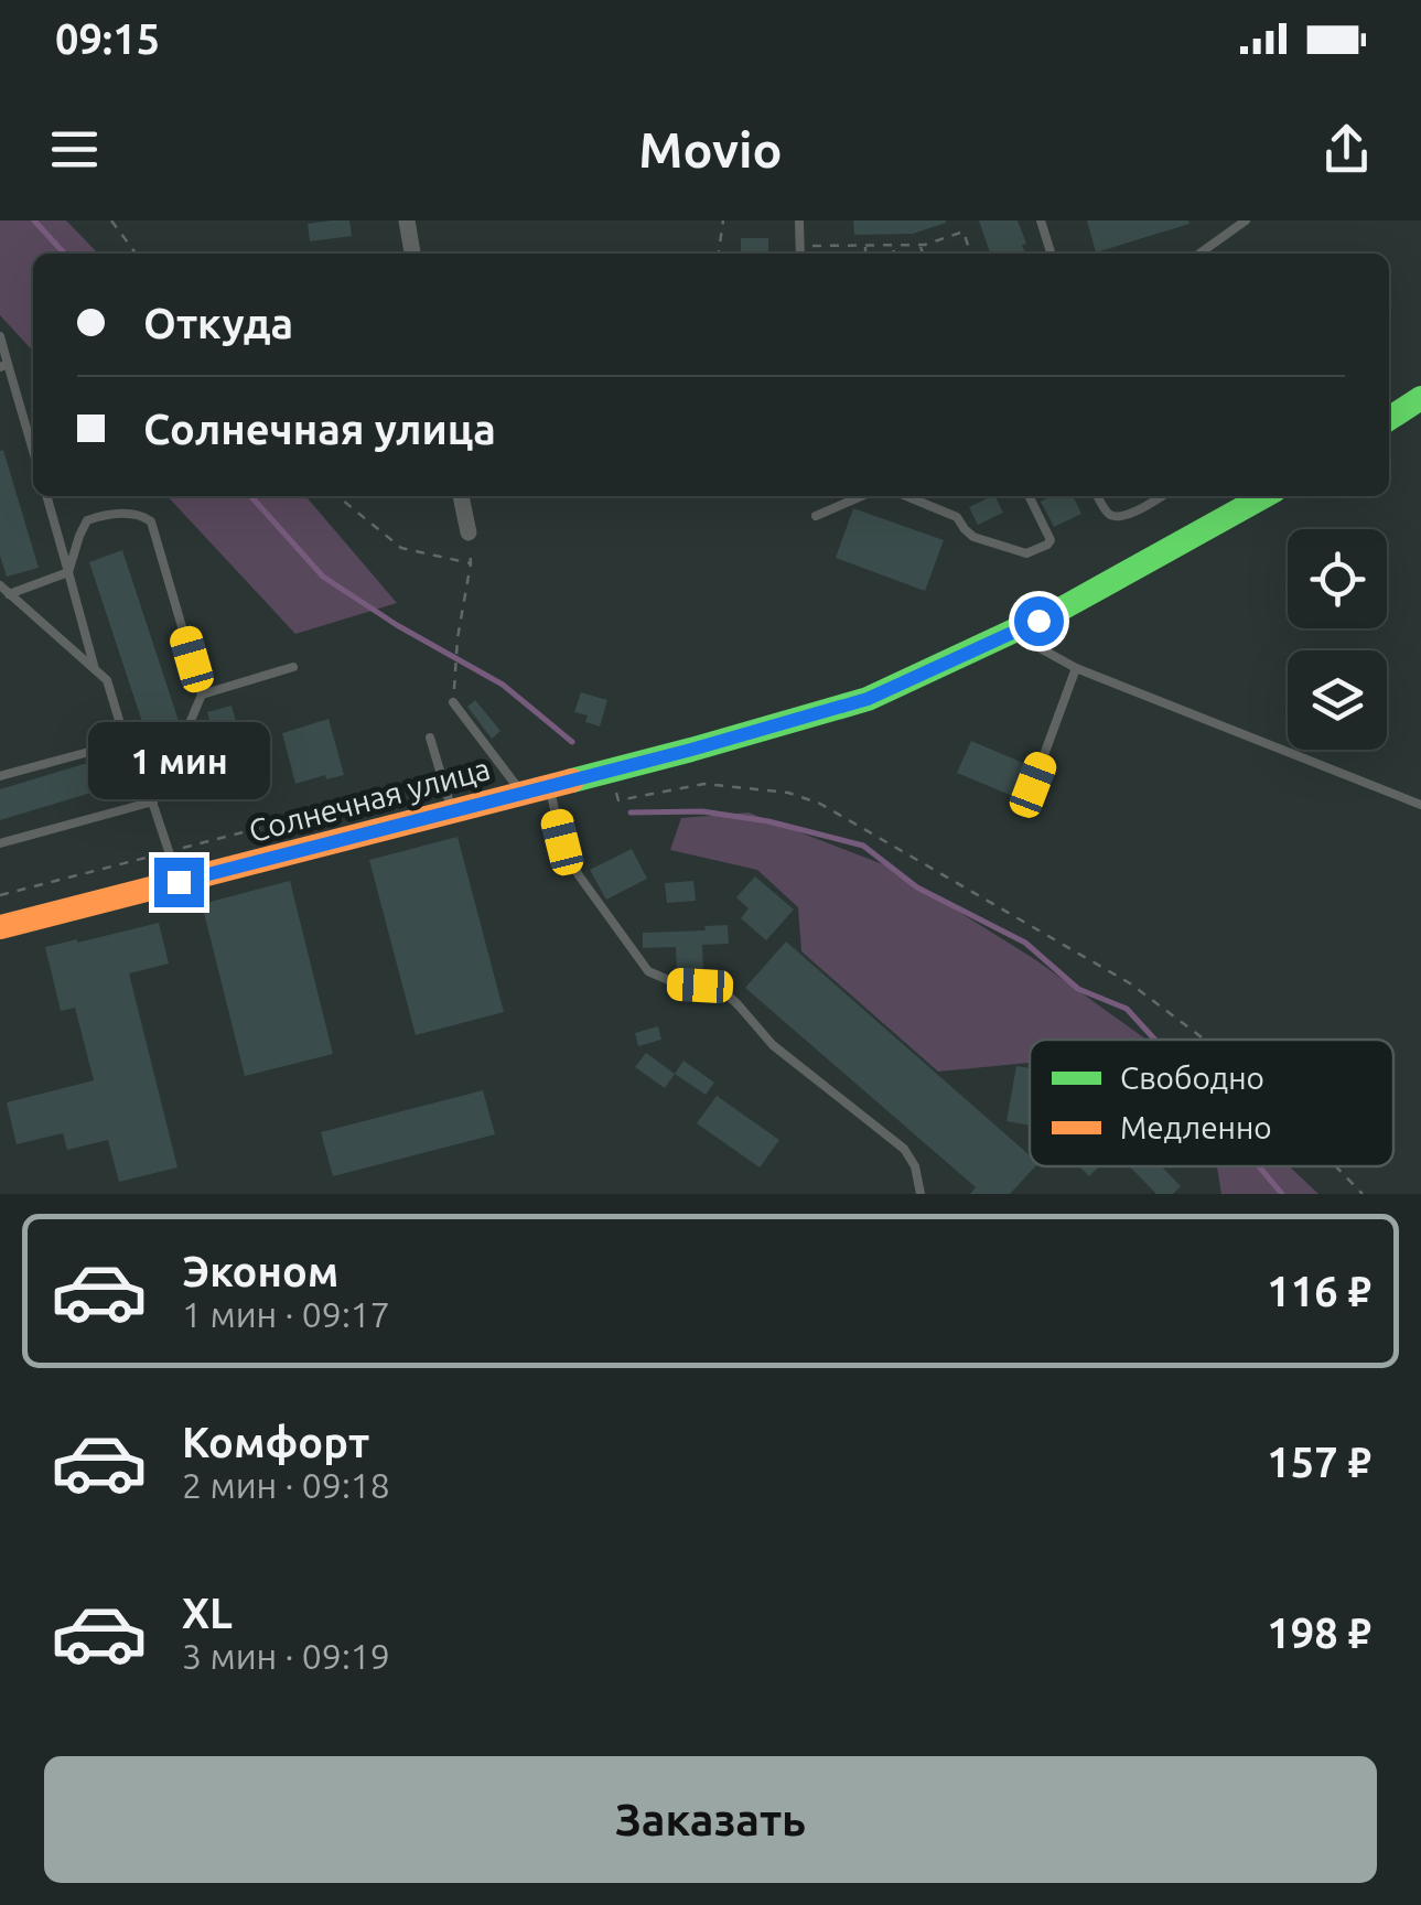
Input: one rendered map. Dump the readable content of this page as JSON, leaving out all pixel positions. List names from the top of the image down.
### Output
{
  "streets": {
    "street": ["Солнечная улица"]
  },
  "legend": ["Свободно", "Медленно"],
  "page": {
    "status": "09:15",
    "header": "Movio",
    "banner": ["Откуда", "Солнечная улица"],
    "bubble": "1 мин",
    "list": [
      {
        "name": "Эконом",
        "note": "1 мин · 09:17",
        "value": "116 ₽"
      },
      {
        "name": "Комфорт",
        "note": "2 мин · 09:18",
        "value": "157 ₽"
      },
      {
        "name": "XL",
        "note": "3 мин · 09:19",
        "value": "198 ₽"
      }
    ],
    "buttons": "Заказать"
  }
}
